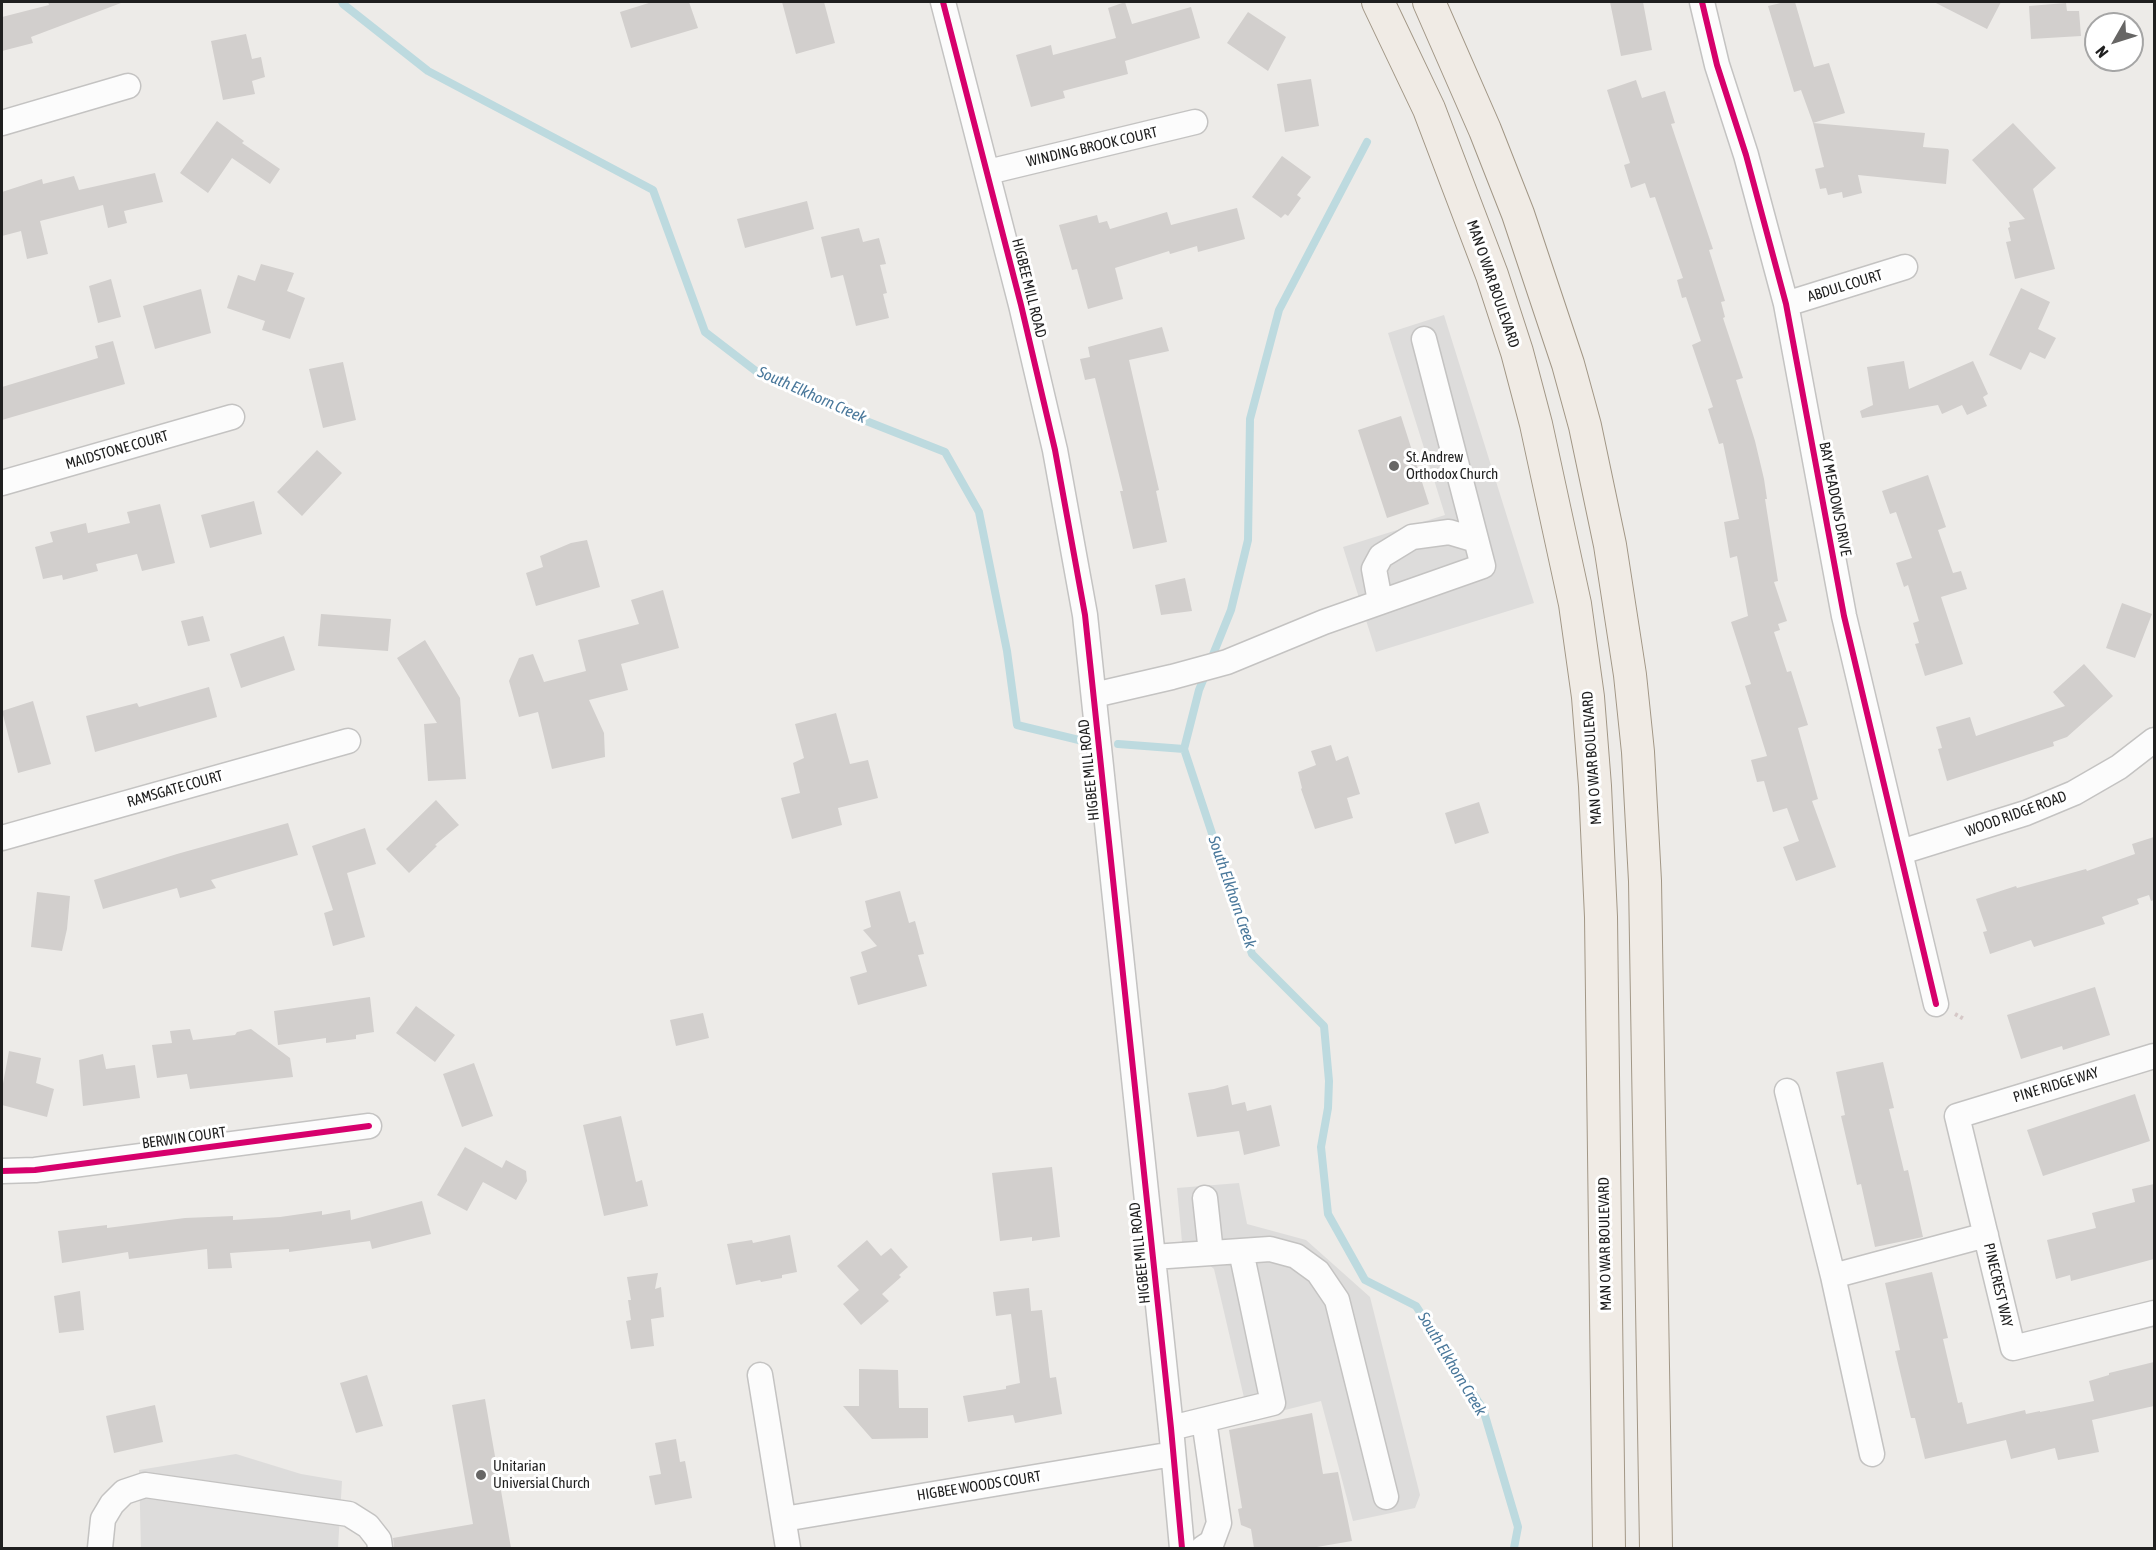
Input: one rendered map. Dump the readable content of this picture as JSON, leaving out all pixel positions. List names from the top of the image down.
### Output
{
  "streets": {
    "main road": ["MAN O WAR BOULEVARD"],
    "street": [
      "WINDING BROOK COURT",
      "ABDUL COURT",
      "HIGBEE MILL ROAD",
      "MAIDSTONE COURT",
      "BAY MEADOWS DRIVE",
      "RAMSGATE COURT",
      "WOOD RIDGE ROAD",
      "PINE RIDGE WAY",
      "BERWIN COURT",
      "PINECREST WAY",
      "HIGBEE WOODS COURT"
    ]
  },
  "crossings": [
    ["WINDING BROOK COURT", "HIGBEE MILL ROAD"],
    ["ABDUL COURT", "BAY MEADOWS DRIVE"],
    ["HIGBEE MILL ROAD", "HIGBEE WOODS COURT"],
    ["BAY MEADOWS DRIVE", "WOOD RIDGE ROAD"],
    ["PINE RIDGE WAY", "PINECREST WAY"]
  ],
  "water": ["South Elkhorn Creek"],
  "places": ["St. Andrew Orthodox Church", "Unitarian Universial Church"],
  "north": "bottom left"
}
